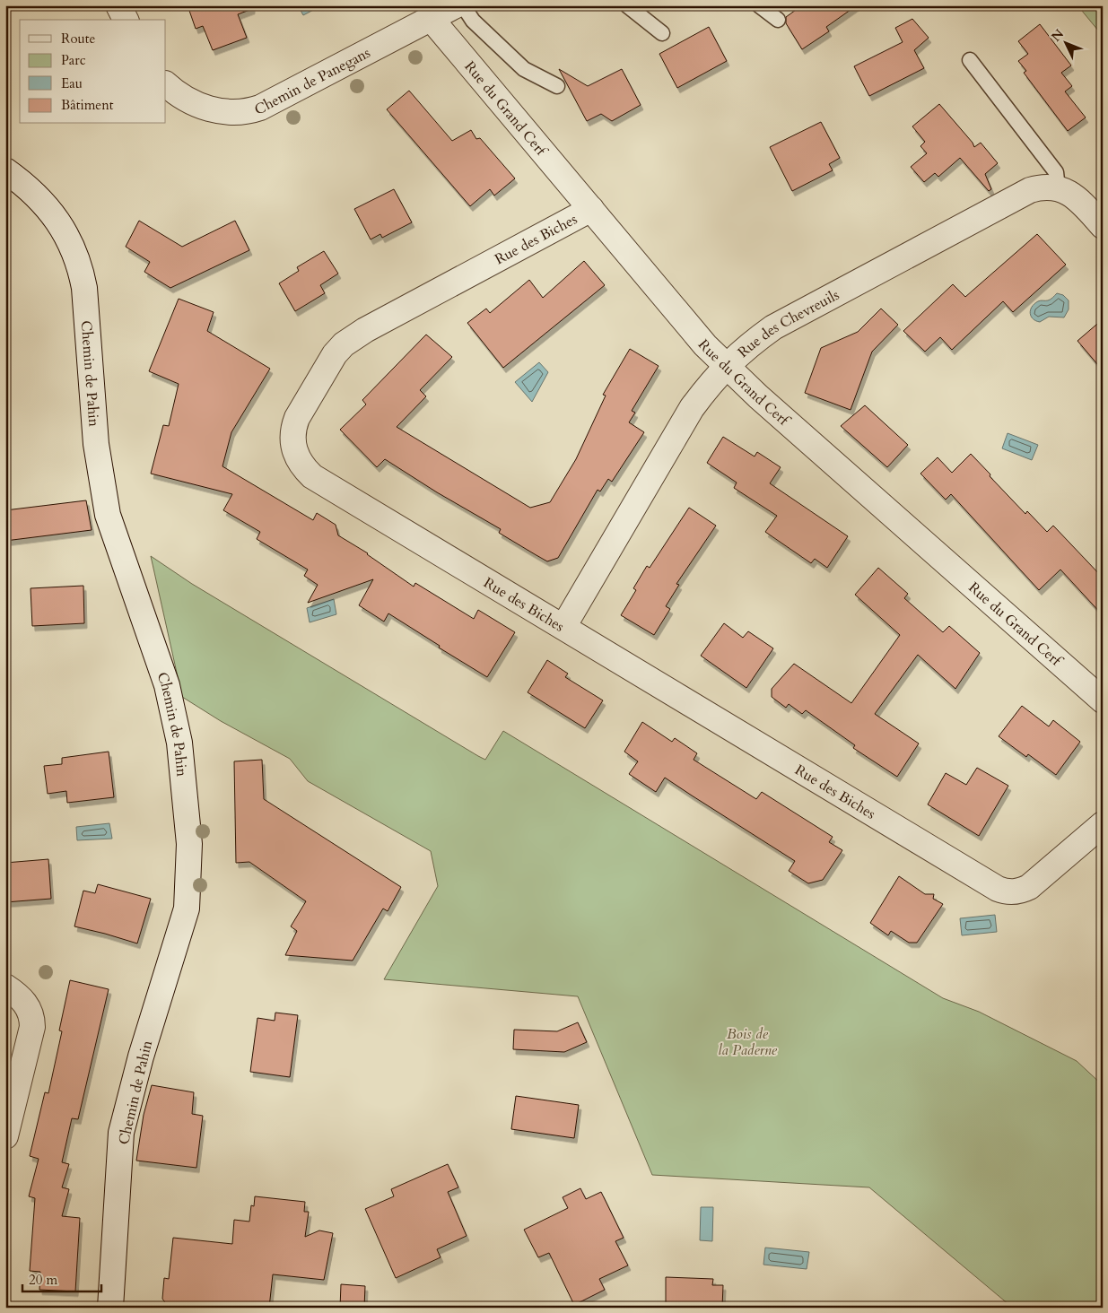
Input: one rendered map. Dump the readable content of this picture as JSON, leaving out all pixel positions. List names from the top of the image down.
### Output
{
  "streets": {
    "street": [
      "Chemin de Panegans",
      "Rue du Grand Cerf",
      "Rue des Biches",
      "Rue des Chevreuils",
      "Chemin de Pahin"
    ]
  },
  "crossings": [
    ["Chemin de Panegans", "Rue du Grand Cerf"],
    ["Rue du Grand Cerf", "Rue des Biches"],
    ["Rue du Grand Cerf", "Rue des Chevreuils"],
    ["Rue des Biches", "Rue des Chevreuils"]
  ],
  "parks": ["Bois de la Paderne"],
  "legend": [
    "Route",
    "Parc",
    "Eau",
    "Bâtiment"
  ],
  "scale_bar": "20 m",
  "north": "top left"
}
